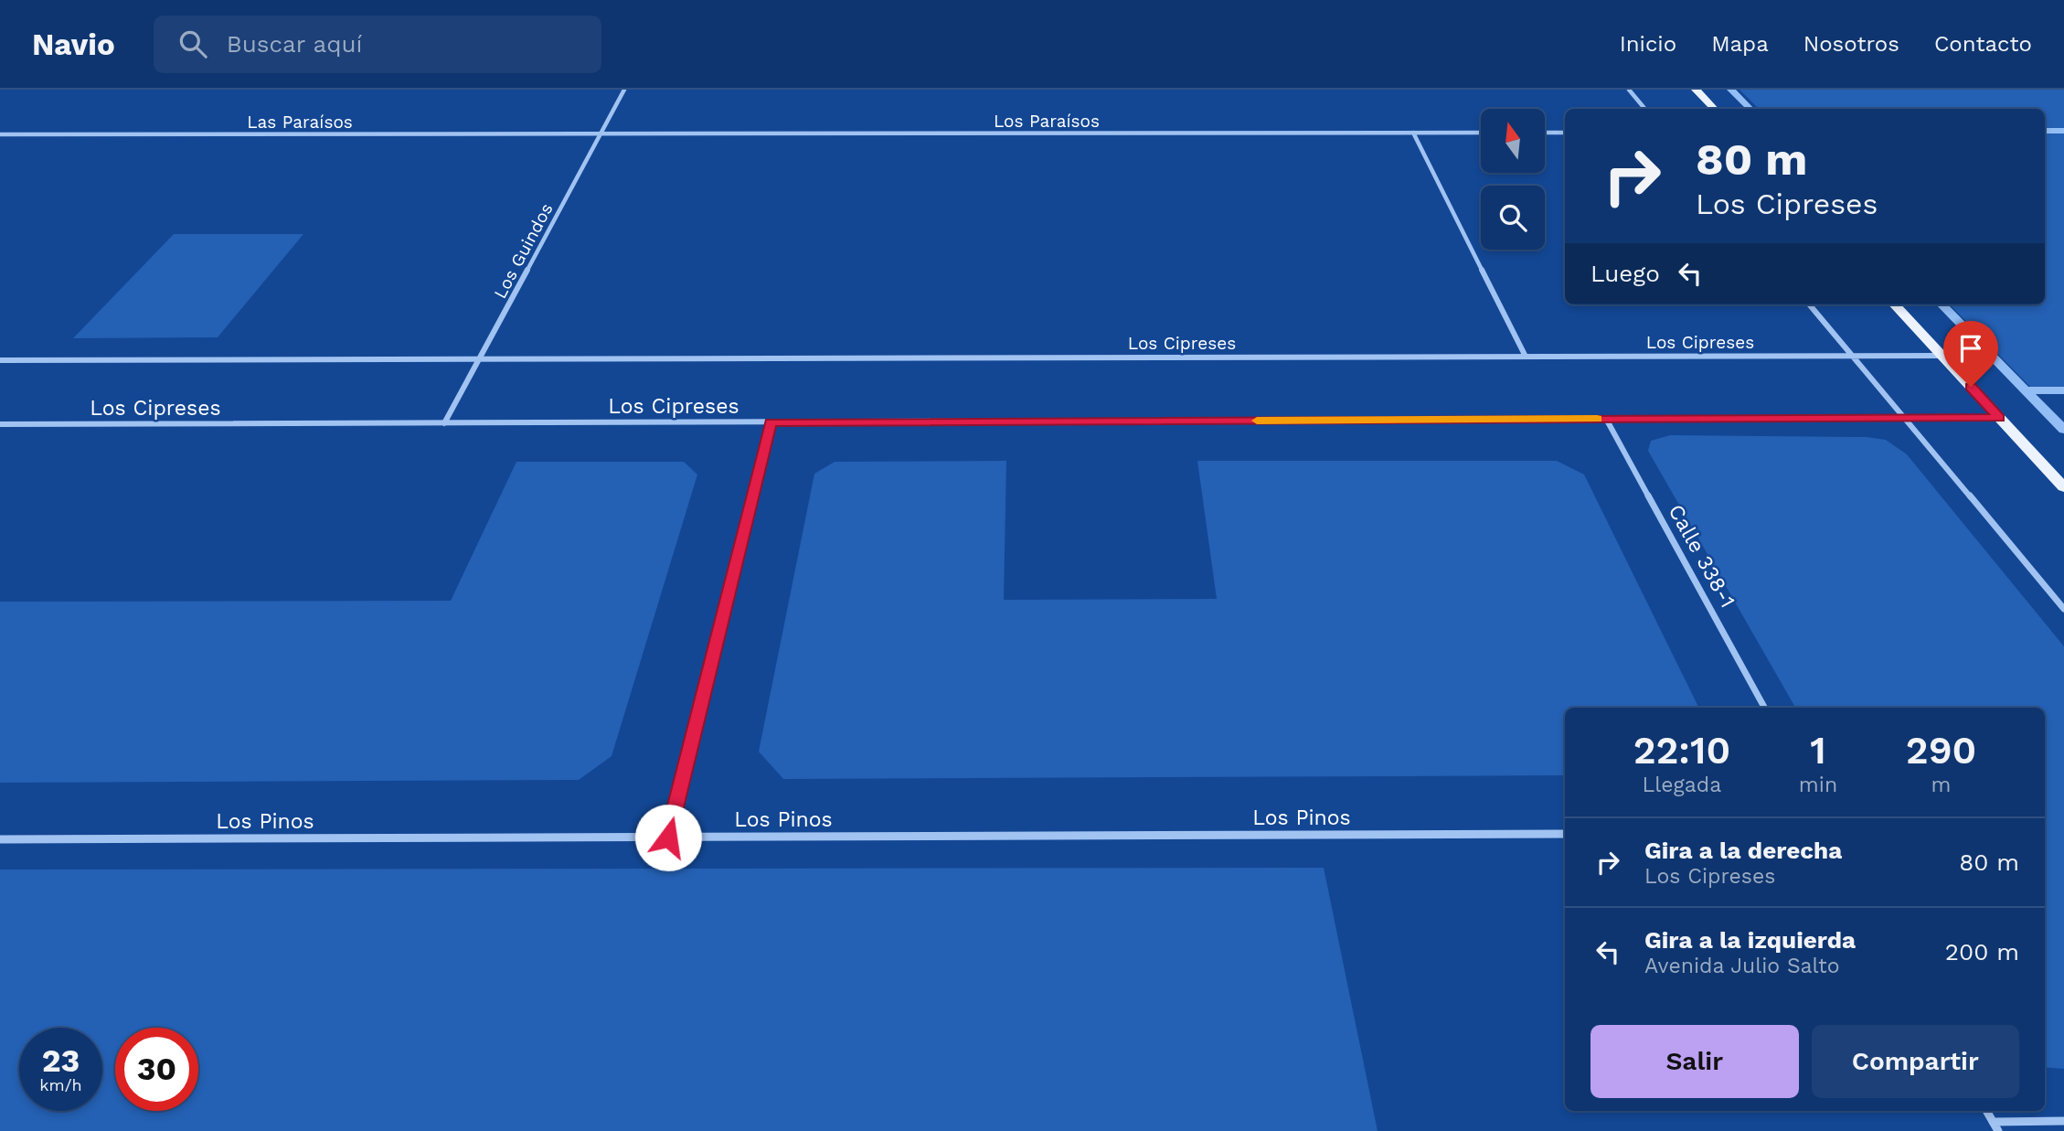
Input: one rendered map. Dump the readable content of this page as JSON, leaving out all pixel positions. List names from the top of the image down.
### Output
{
  "streets": {
    "street": [
      "Los Paraísos",
      "Las Paraísos",
      "Los Guindos",
      "Los Cipreses",
      "Calle 338-1",
      "Los Pinos"
    ]
  },
  "crossings": [
    ["Los Paraísos", "Las Paraísos"],
    ["Los Paraísos", "Los Guindos"],
    ["Las Paraísos", "Los Guindos"],
    ["Los Guindos", "Los Cipreses"],
    ["Los Cipreses", "Calle 338-1"]
  ],
  "north": "top",
  "page": {
    "header": "Navio",
    "search": "Buscar aquí",
    "nav": [
      "Inicio",
      "Mapa",
      "Nosotros",
      "Contacto"
    ],
    "turn": ["80 m", "Los Cipreses"],
    "then": "Luego",
    "eta": [
      "22:10",
      "Llegada",
      "1",
      "min",
      "290",
      "m"
    ],
    "list": [
      {
        "name": "Gira a la derecha",
        "note": "Los Cipreses",
        "value": "80 m"
      },
      {
        "name": "Gira a la izquierda",
        "note": "Avenida Julio Salto",
        "value": "200 m"
      }
    ],
    "buttons": ["Salir", "Compartir"],
    "speed": "23 km/h",
    "limit": "30"
  }
}
